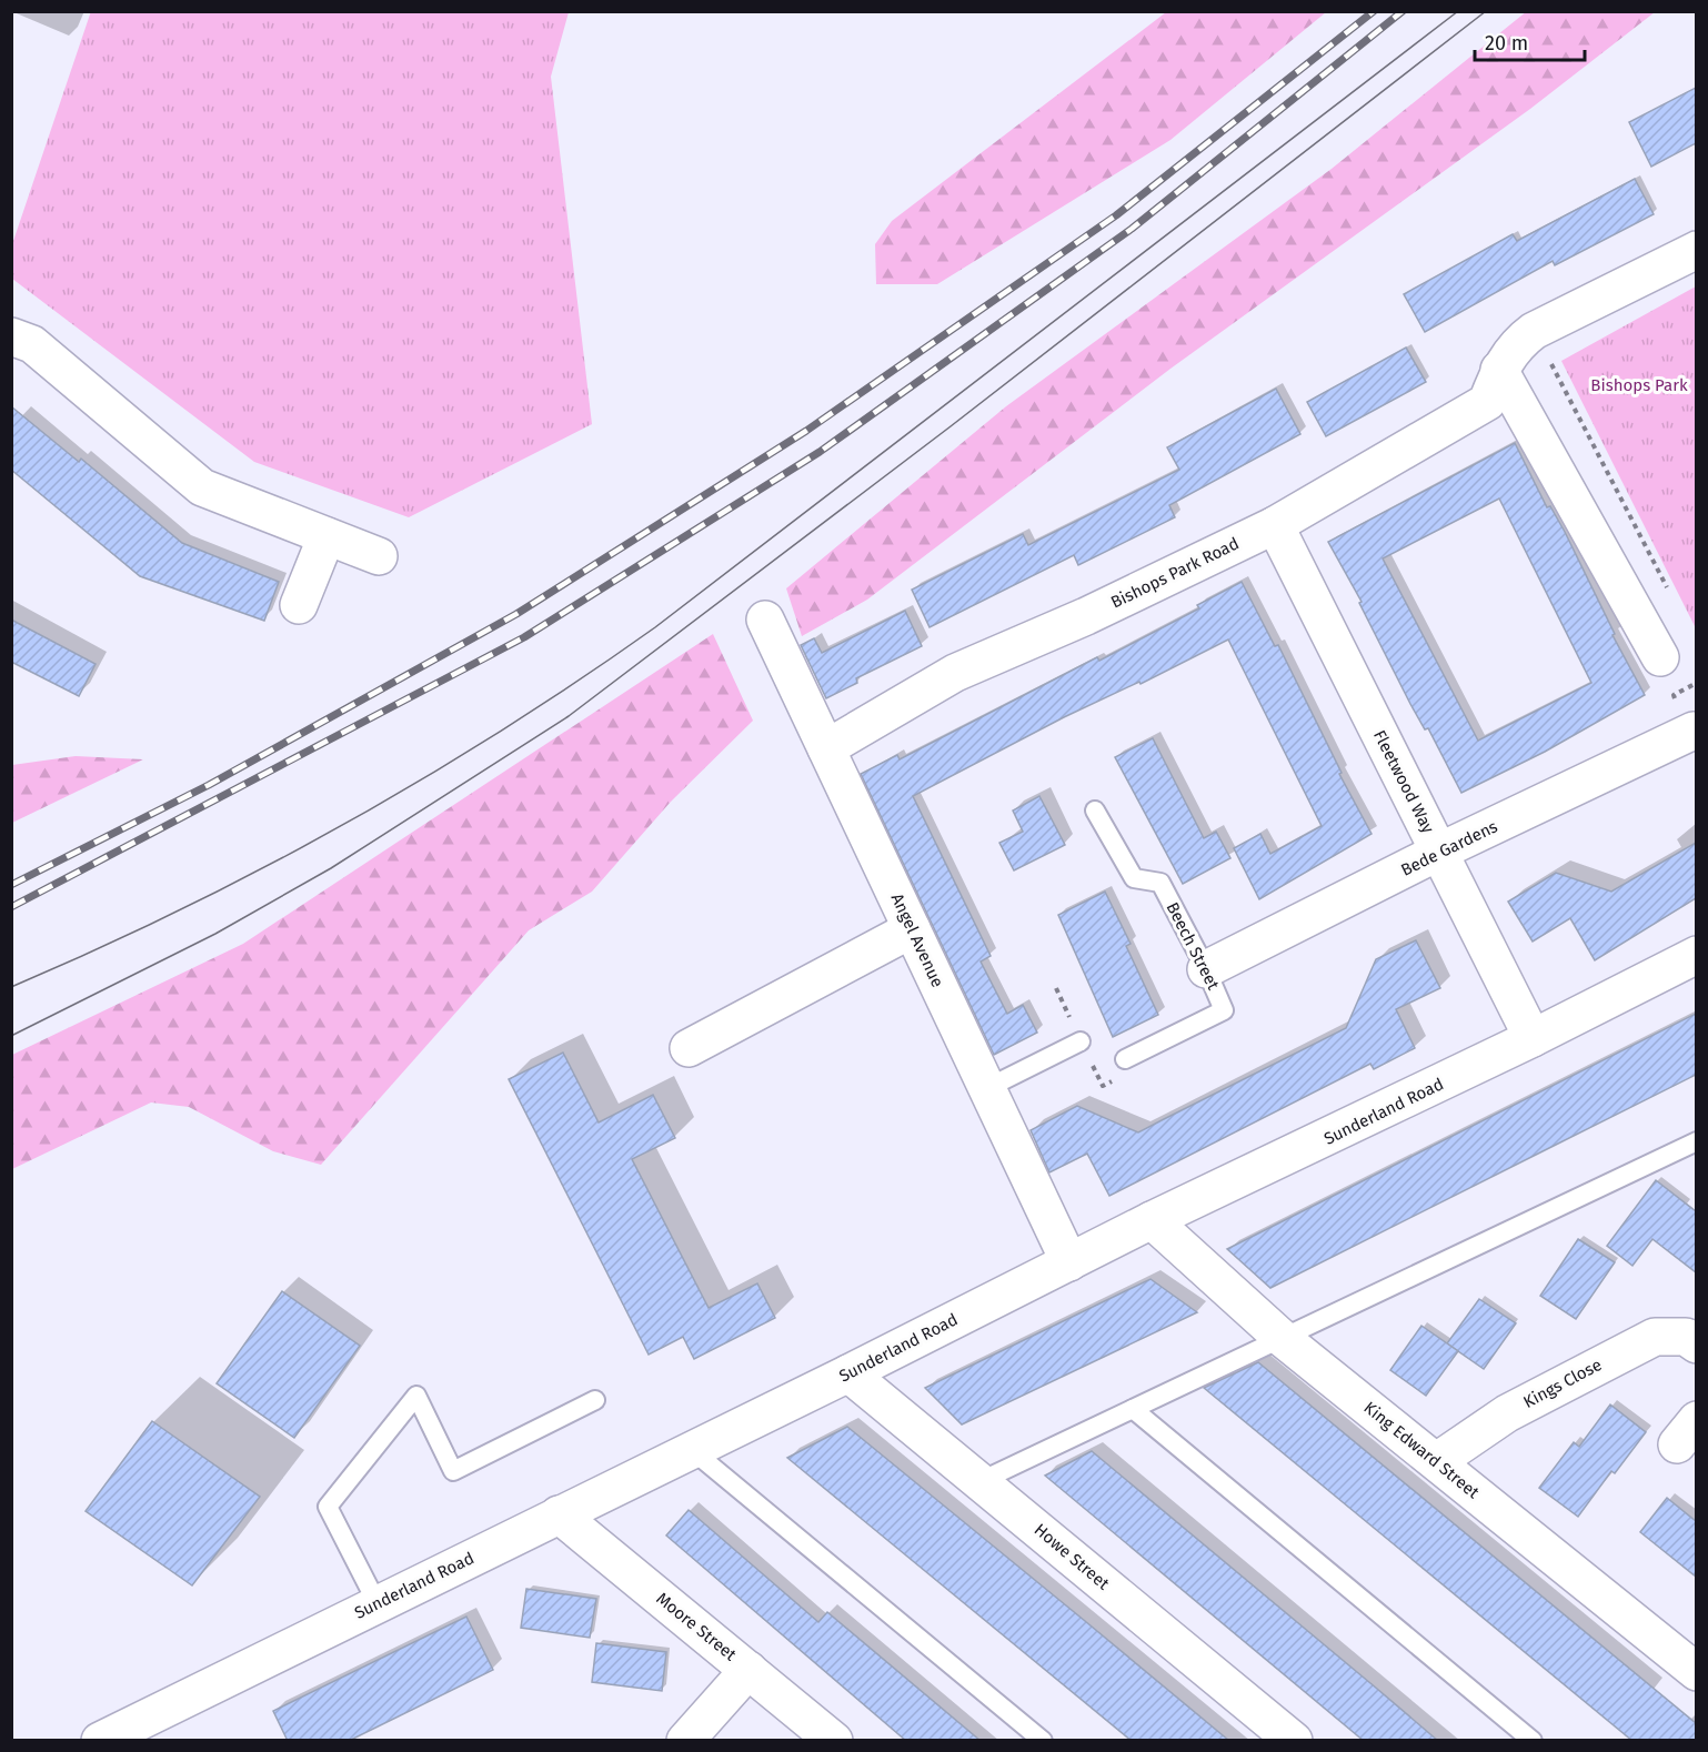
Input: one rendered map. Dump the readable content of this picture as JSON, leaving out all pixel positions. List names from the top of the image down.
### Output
{
  "streets": {
    "street": [
      "Bishops Park Road",
      "Fleetwood Way",
      "Bede Gardens",
      "Angel Avenue",
      "Sunderland Road",
      "Kings Close",
      "King Edward Street",
      "Howe Street",
      "Moore Street"
    ],
    "lane": ["Beech Street"]
  },
  "crossings": [
    ["Bishops Park Road", "Fleetwood Way"],
    ["Bishops Park Road", "Angel Avenue"],
    ["Fleetwood Way", "Bede Gardens"],
    ["Fleetwood Way", "Sunderland Road"],
    ["Bede Gardens", "Beech Street"],
    ["Angel Avenue", "Sunderland Road"],
    ["Sunderland Road", "King Edward Street"],
    ["Sunderland Road", "Howe Street"],
    ["Sunderland Road", "Moore Street"],
    ["Kings Close", "King Edward Street"]
  ],
  "parks": ["Bishops Park"],
  "scale_bar": "20 m"
}
